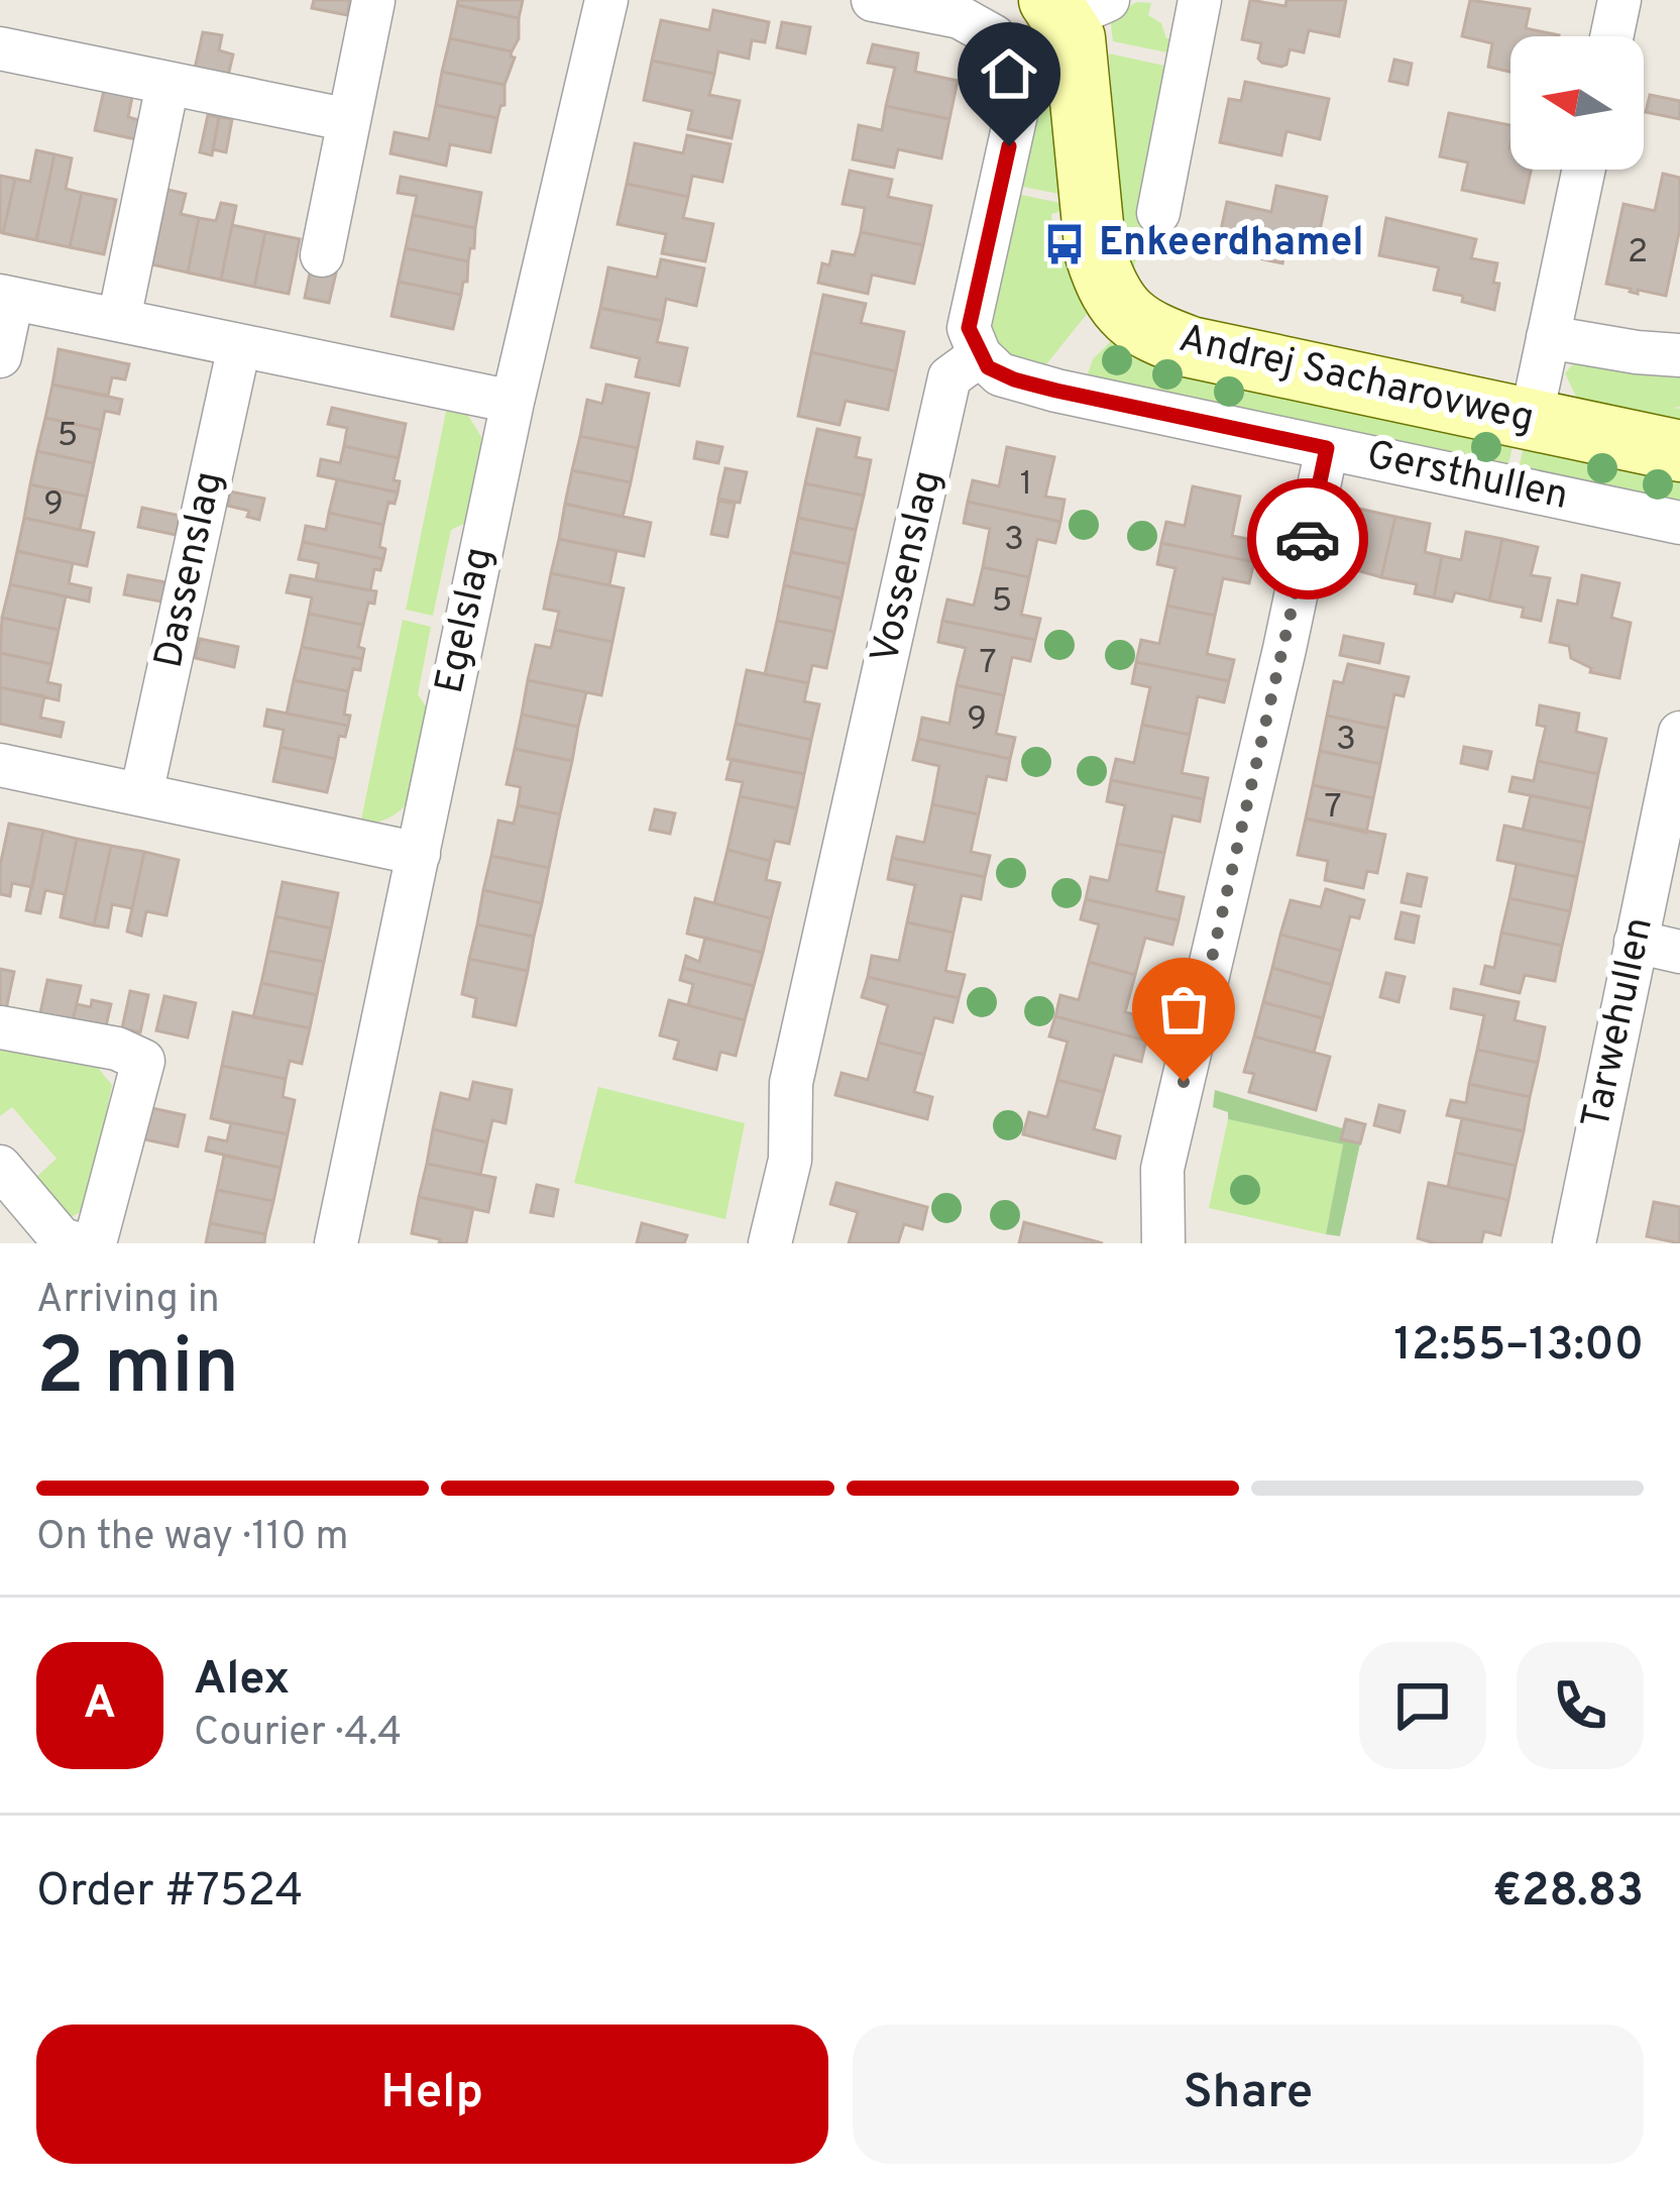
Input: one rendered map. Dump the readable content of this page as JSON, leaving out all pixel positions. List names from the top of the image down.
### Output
{
  "streets": {
    "street": [
      "Andrej Sacharovweg",
      "Gersthullen",
      "Vossenslag",
      "Dassenslag",
      "Egelslag",
      "Tarwehullen"
    ]
  },
  "crossings": [
    ["Gersthullen", "Vossenslag"]
  ],
  "places": {
    "bus stop": ["Enkeerdhamel"]
  },
  "house_numbers": [
    "2",
    "5",
    "1",
    "9",
    "3",
    "5",
    "7",
    "9",
    "3",
    "7"
  ],
  "north": "left",
  "page": {
    "heading": ["2 min", "Arriving in", "12:55–13:00"],
    "panel": [
      "Alex",
      "Courier · 4.4",
      "Order #7524",
      "€28.83"
    ],
    "bar": "On the way · 110 m",
    "round": "A",
    "buttons": ["Help", "Share"]
  }
}
